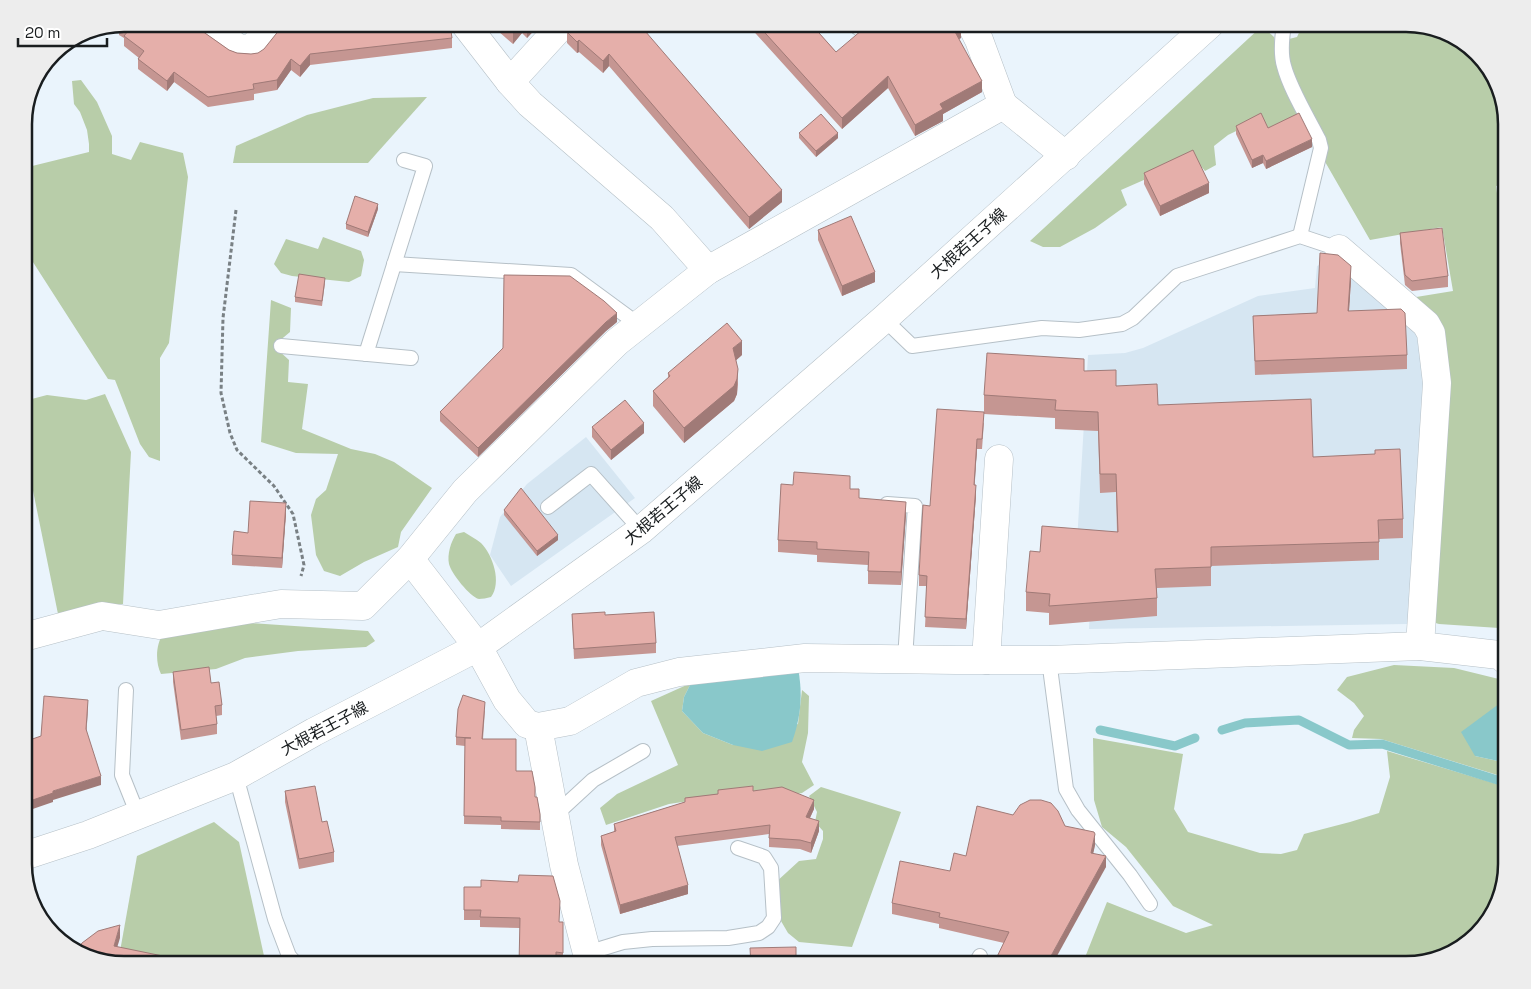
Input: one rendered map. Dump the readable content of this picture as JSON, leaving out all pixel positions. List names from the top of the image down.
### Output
{
  "streets": {
    "street": ["大根若王子線"]
  },
  "scale_bar": "20 m"
}
